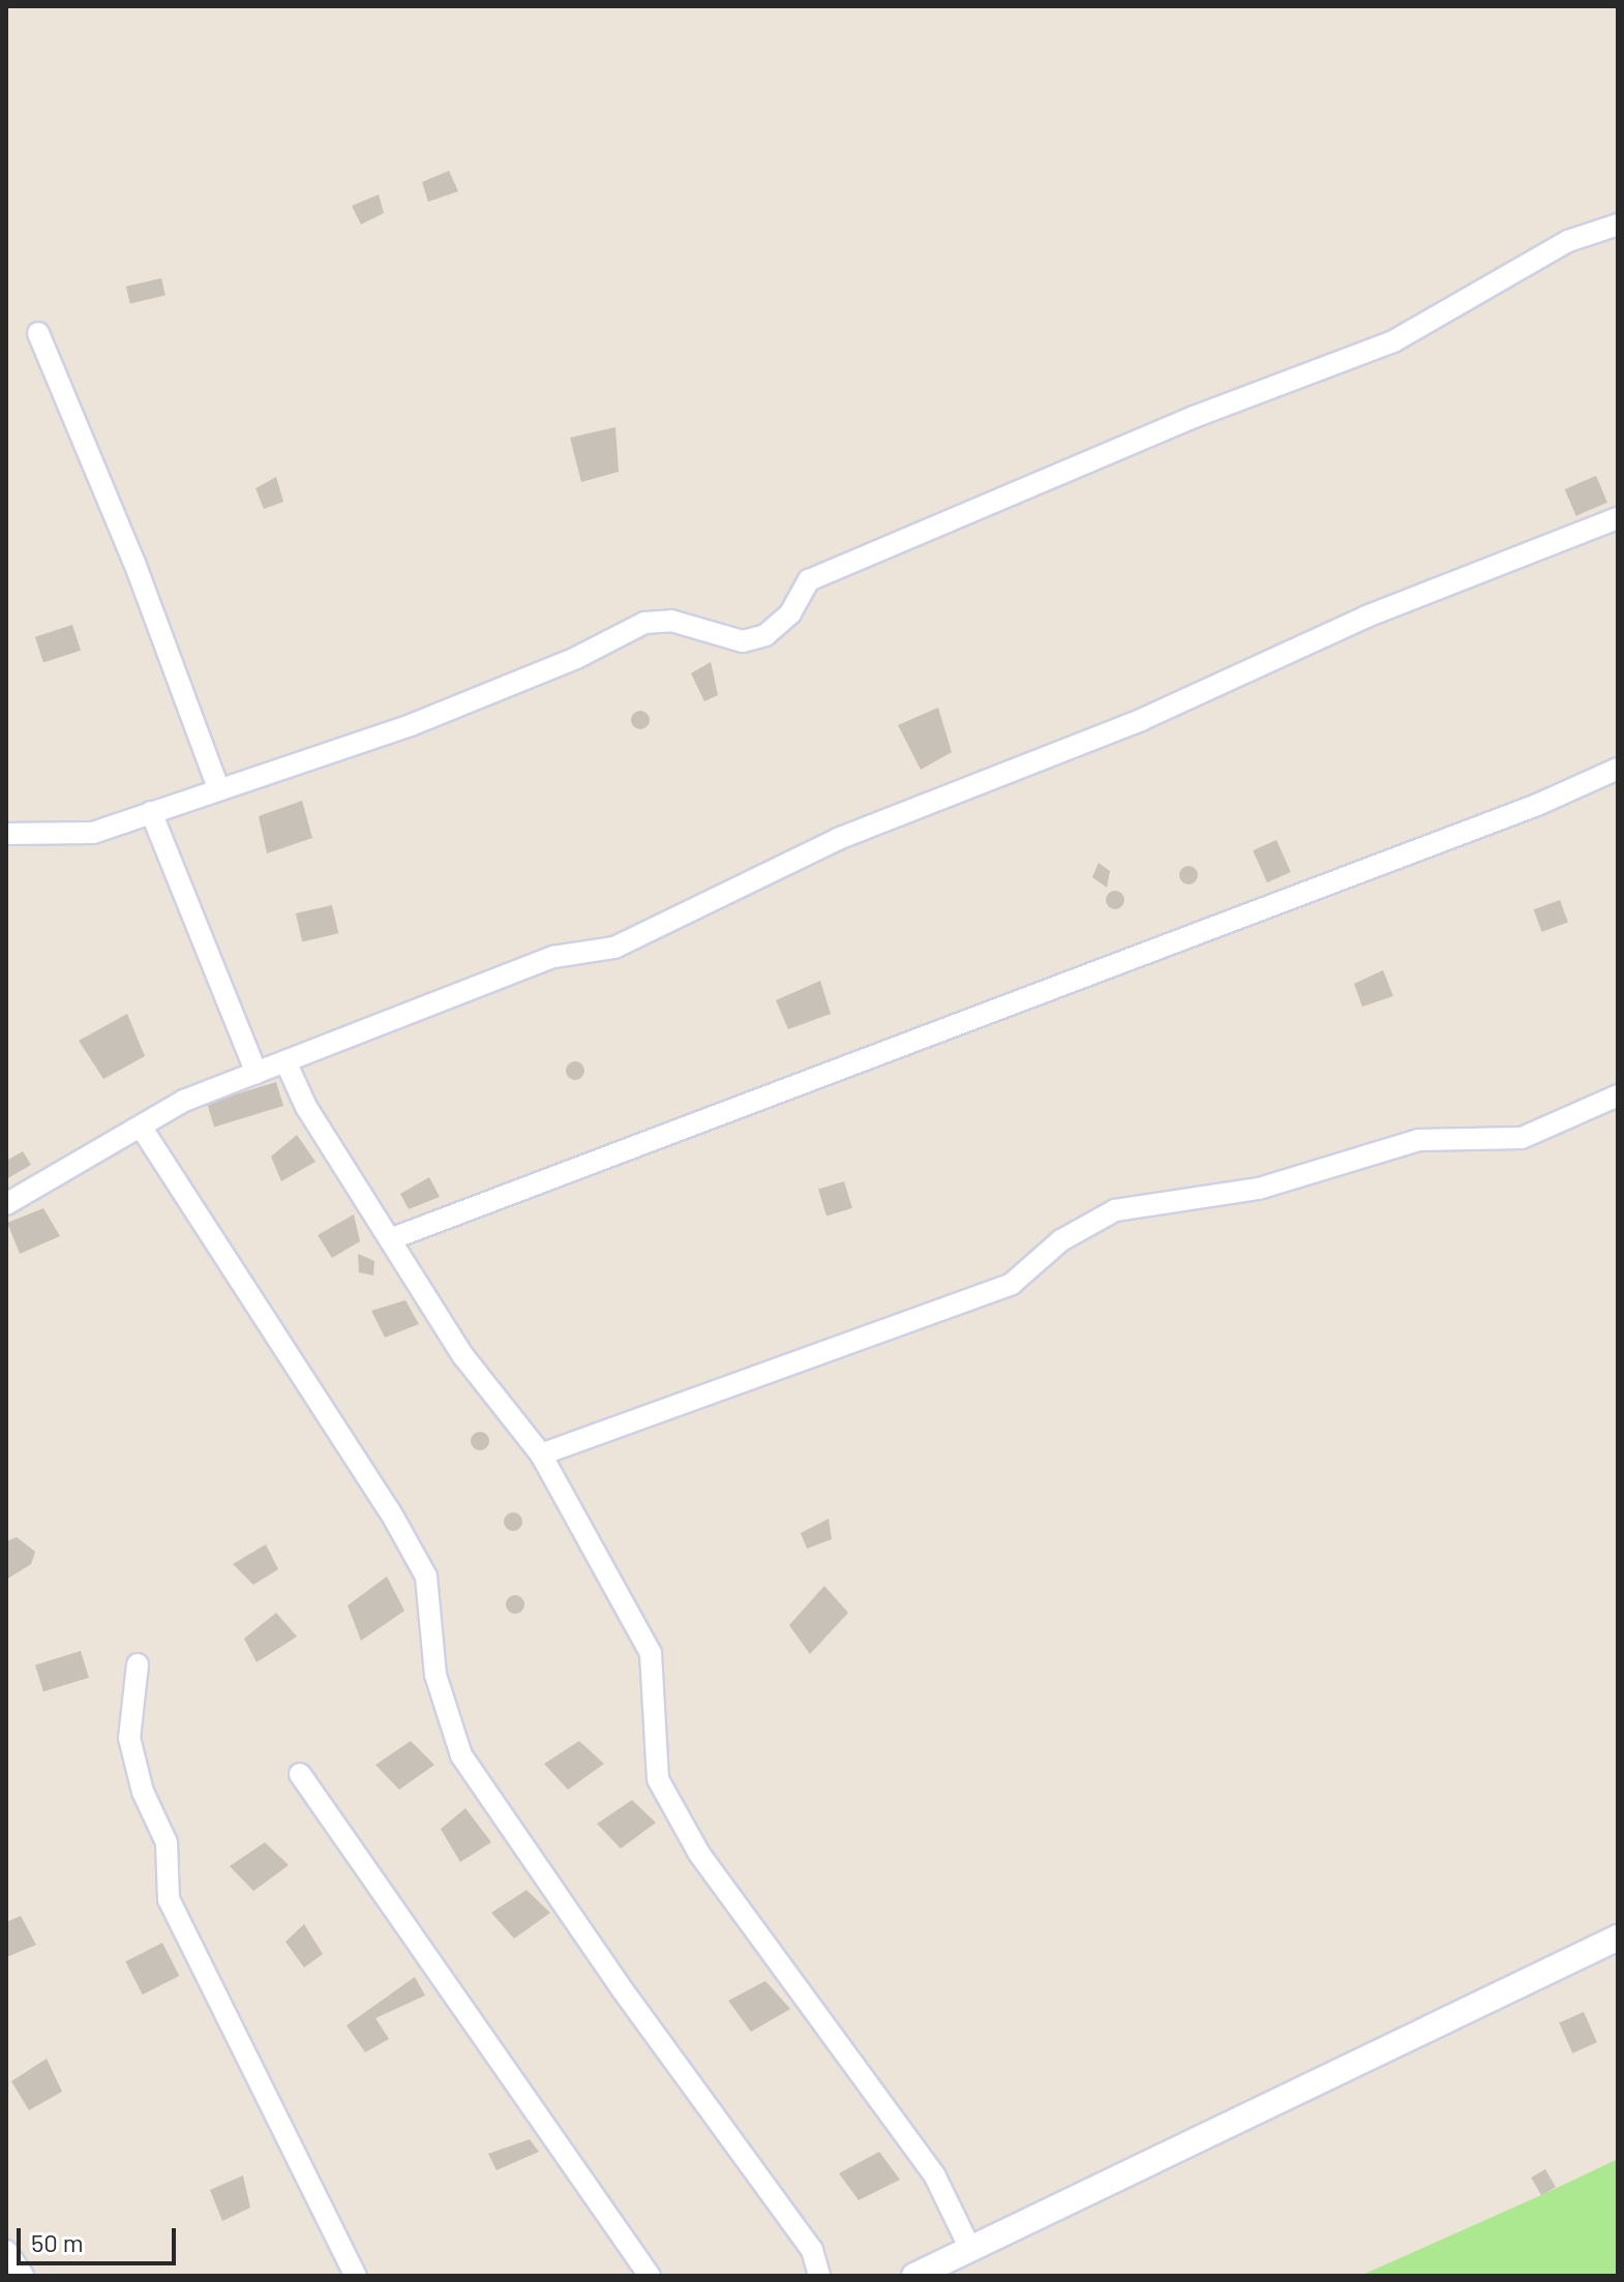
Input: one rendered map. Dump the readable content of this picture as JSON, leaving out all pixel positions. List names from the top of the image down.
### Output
{
  "scale_bar": "50 m"
}
